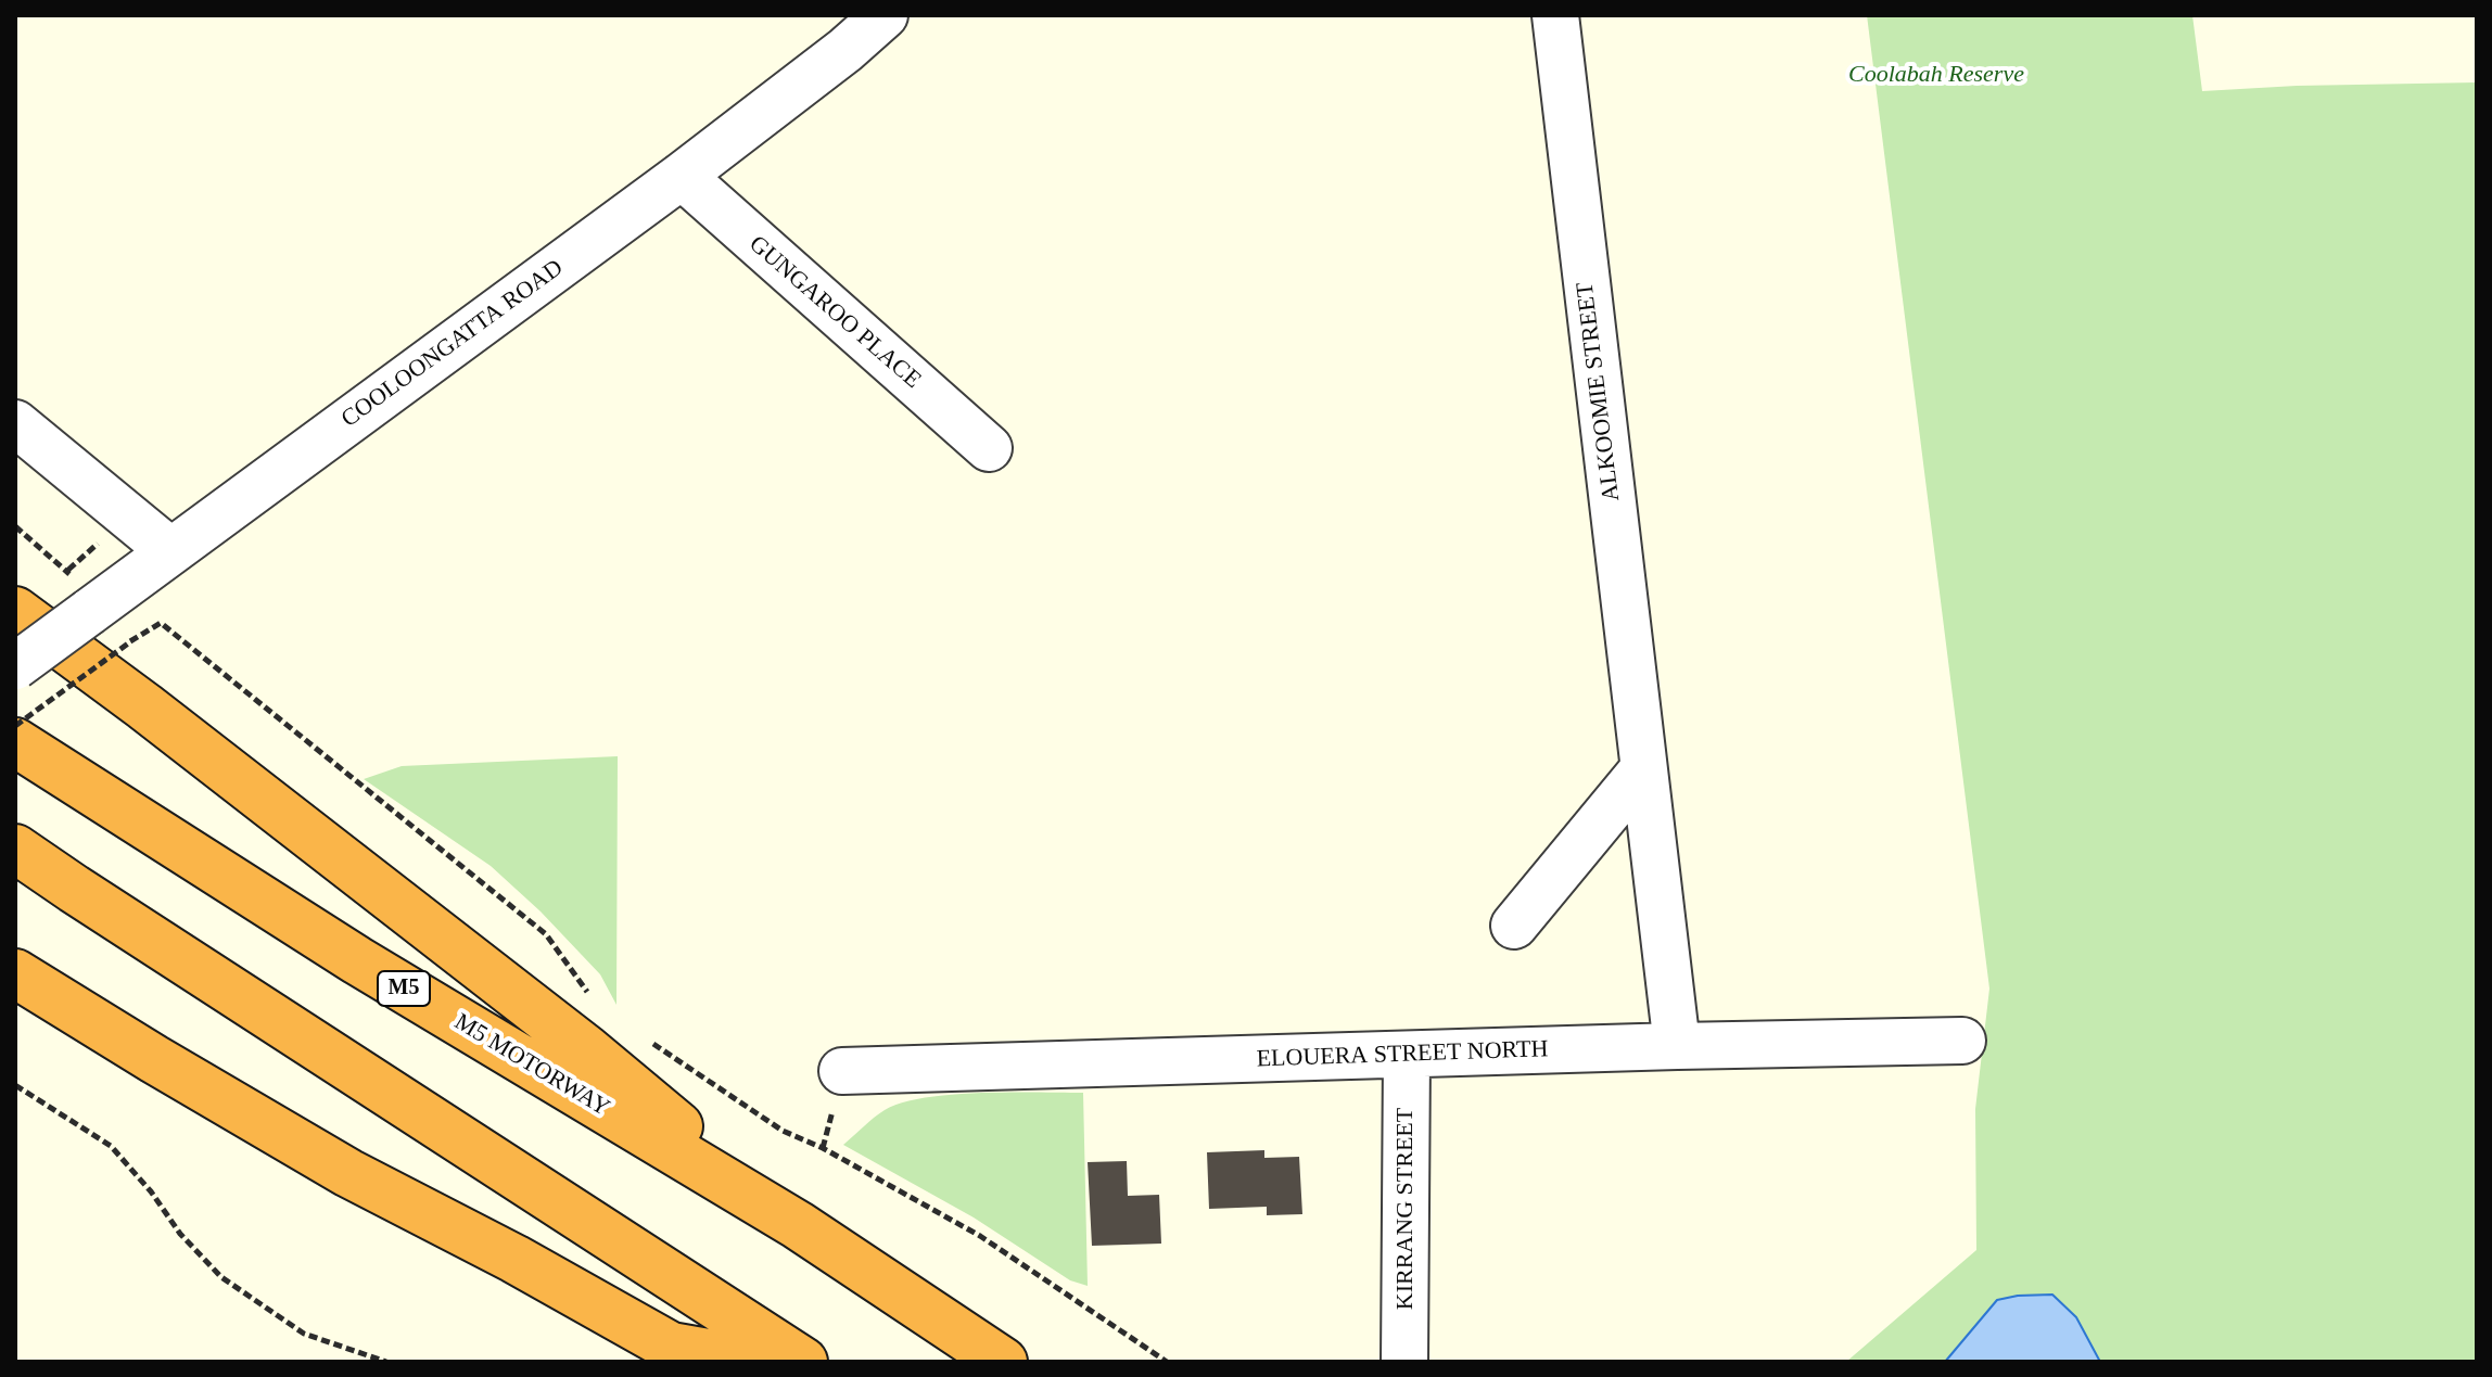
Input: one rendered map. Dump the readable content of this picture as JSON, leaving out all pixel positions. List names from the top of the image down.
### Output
{
  "streets": {
    "highway": ["M5", "M5 MOTORWAY"],
    "street": [
      "GUNGAROO PLACE",
      "COOLOONGATTA ROAD",
      "ALKOOMIE STREET",
      "ELOUERA STREET NORTH",
      "KIRRANG STREET"
    ]
  },
  "crossings": [
    ["GUNGAROO PLACE", "COOLOONGATTA ROAD"],
    ["ALKOOMIE STREET", "ELOUERA STREET NORTH"],
    ["ELOUERA STREET NORTH", "KIRRANG STREET"]
  ],
  "parks": ["Coolabah Reserve"]
}
